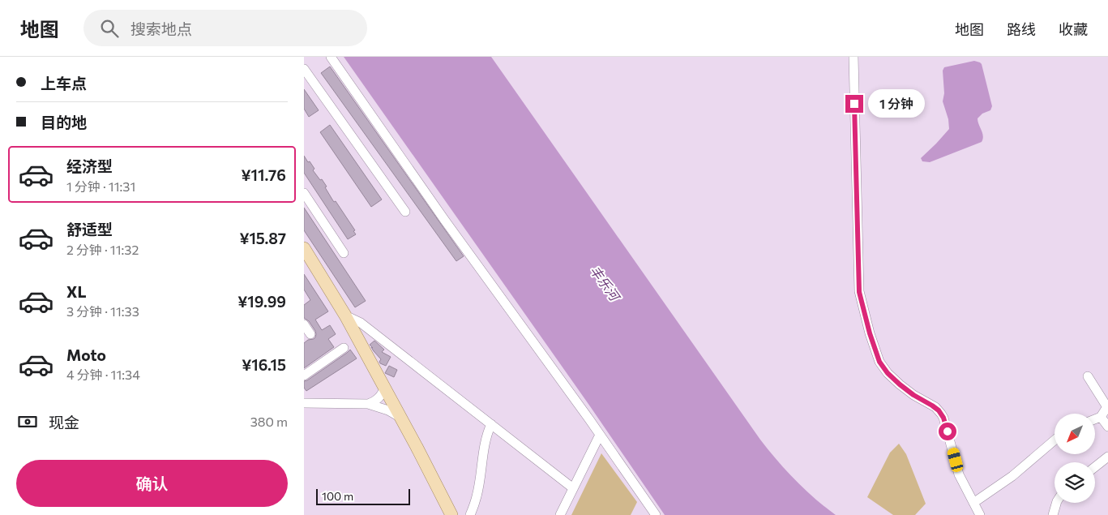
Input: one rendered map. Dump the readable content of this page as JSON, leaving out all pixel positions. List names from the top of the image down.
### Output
{
  "water": ["丰乐河"],
  "scale_bar": "100 m",
  "north": "bottom left",
  "page": {
    "header": "地图",
    "search": "搜索地点",
    "nav": ["地图", "路线", "收藏"],
    "banner": ["上车点", "目的地"],
    "bubble": "1 分钟",
    "list": [
      {
        "name": "经济型",
        "note": "1 分钟 · 11:31",
        "value": "¥11.76"
      },
      {
        "name": "舒适型",
        "note": "2 分钟 · 11:32",
        "value": "¥15.87"
      },
      {
        "name": "XL",
        "note": "3 分钟 · 11:33",
        "value": "¥19.99"
      },
      {
        "name": "Moto",
        "note": "4 分钟 · 11:34",
        "value": "¥16.15"
      }
    ],
    "pay": ["现金", "380 m"],
    "buttons": "确认",
    "scale": "100 m"
  }
}
